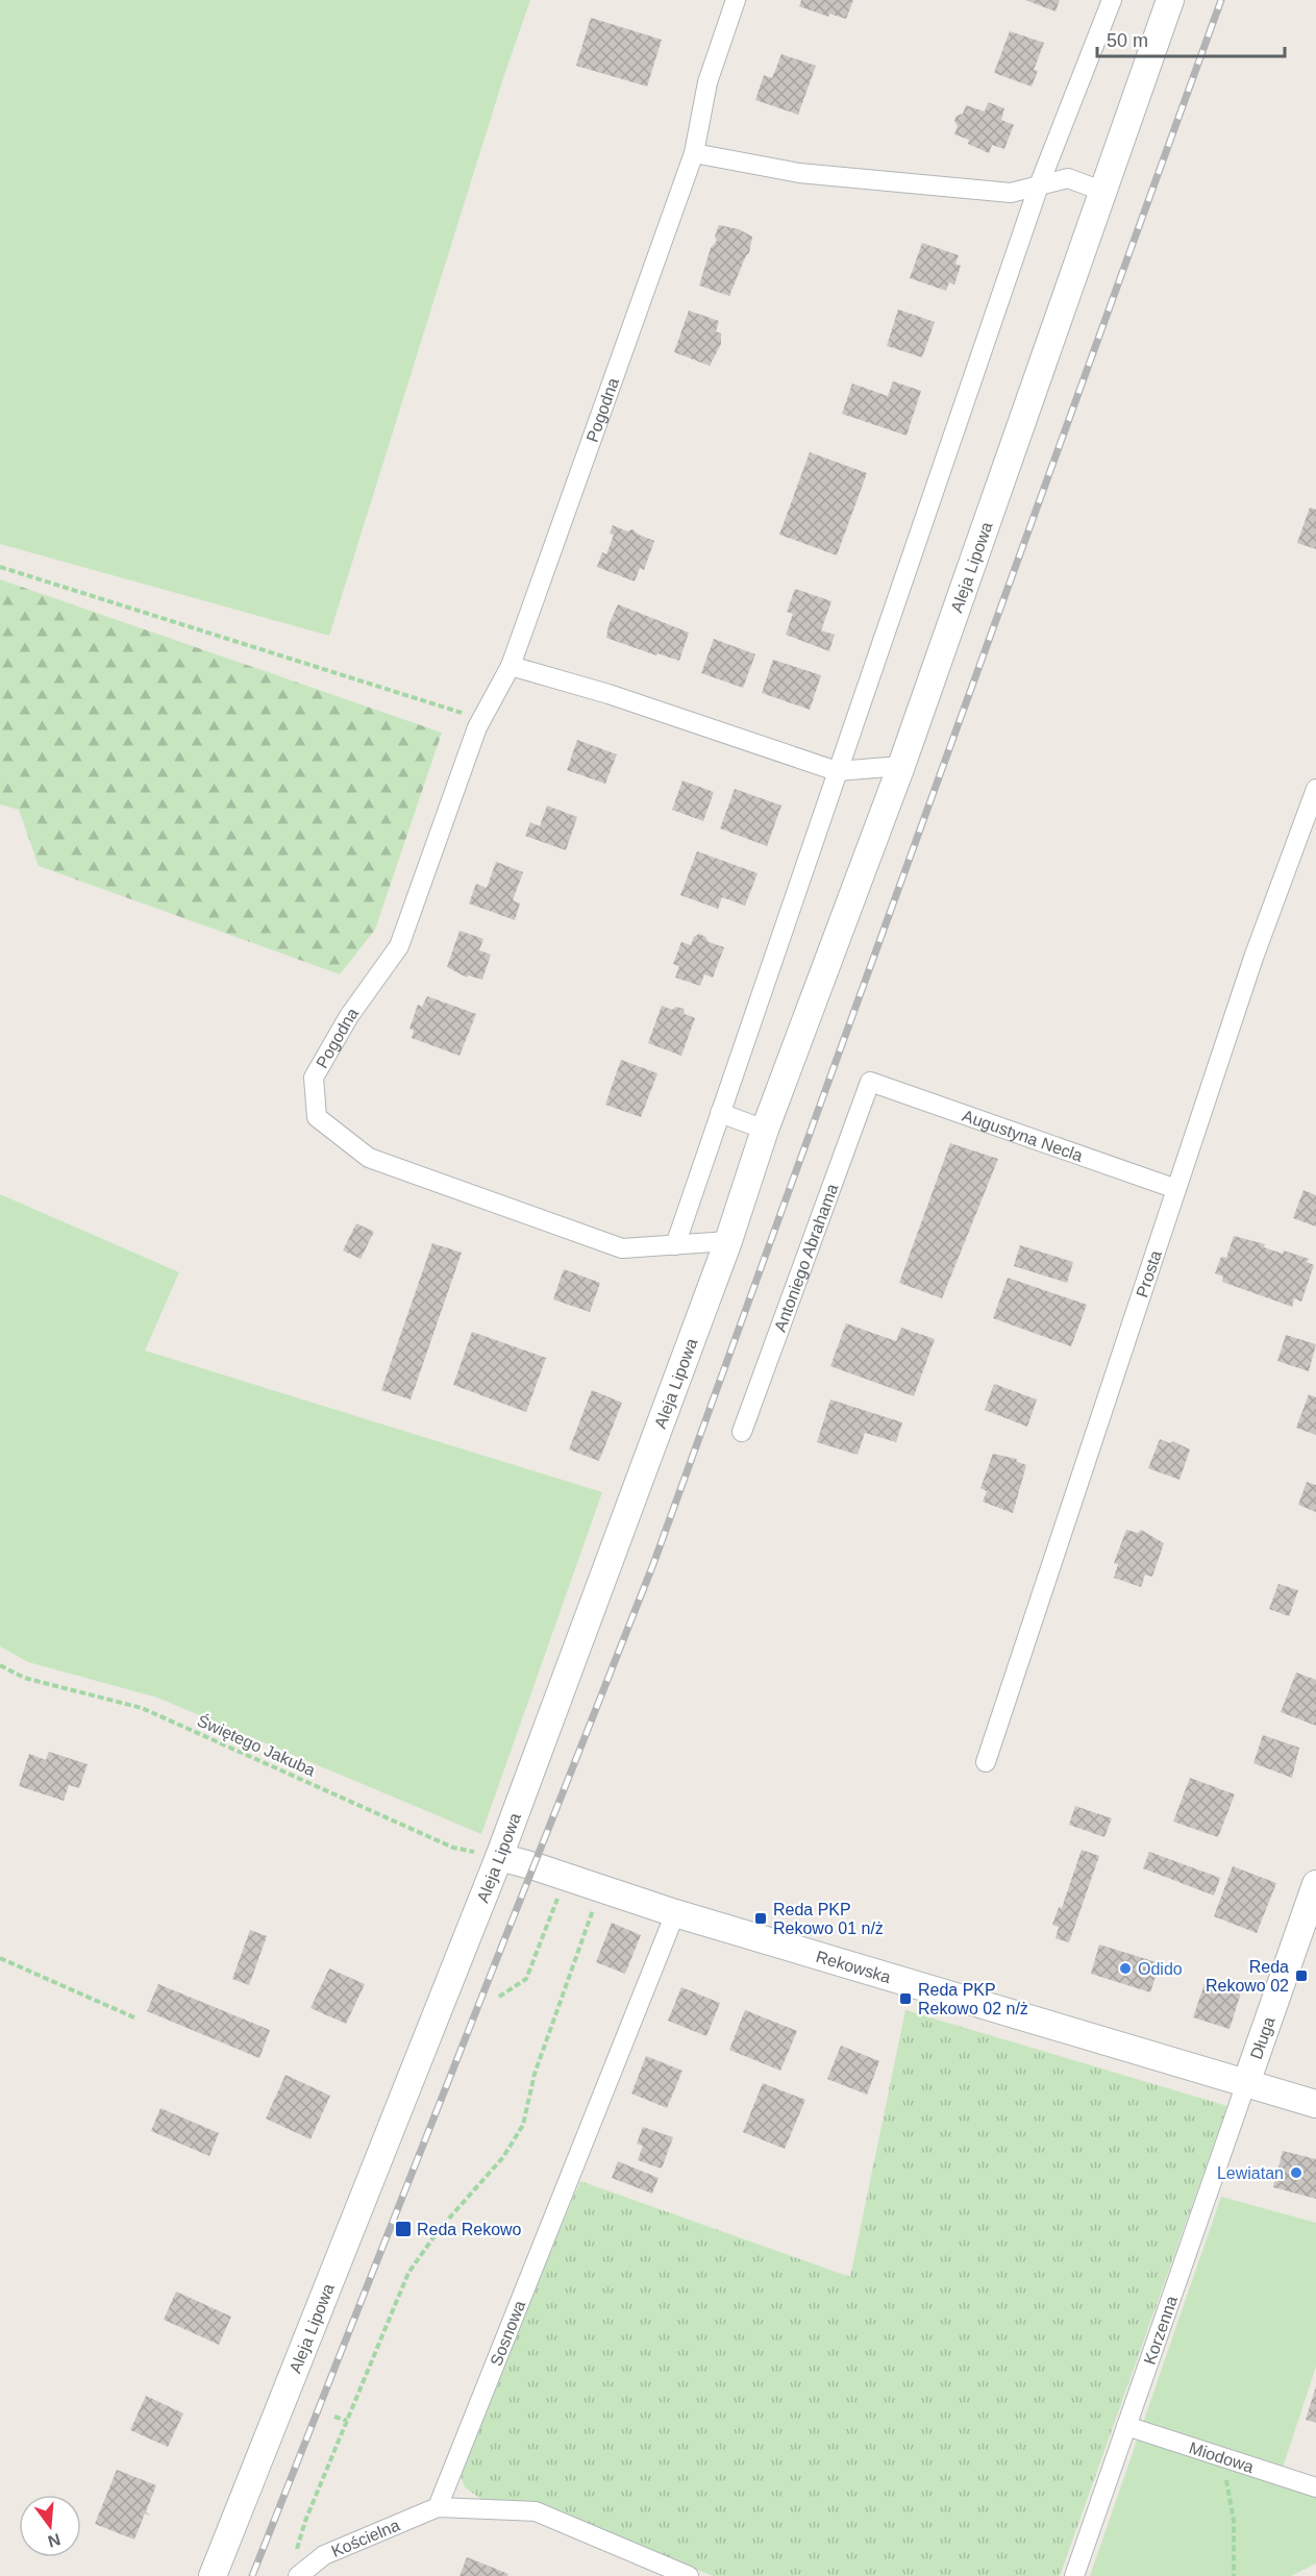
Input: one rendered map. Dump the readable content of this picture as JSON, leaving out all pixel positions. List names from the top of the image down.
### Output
{
  "streets": {
    "street": [
      "Pogodna",
      "Aleja Lipowa",
      "Augustyna Necla",
      "Antoniego Abrahama",
      "Prosta",
      "Rekowska",
      "Długa",
      "Korzenna",
      "Sosnowa",
      "Miodowa",
      "Kościelna"
    ],
    "path": ["Świętego Jakuba"]
  },
  "crossings": [
    ["Pogodna", "Aleja Lipowa"],
    ["Aleja Lipowa", "Świętego Jakuba"],
    ["Aleja Lipowa", "Rekowska"],
    ["Augustyna Necla", "Antoniego Abrahama"],
    ["Augustyna Necla", "Prosta"],
    ["Świętego Jakuba", "Rekowska"],
    ["Rekowska", "Długa"],
    ["Rekowska", "Korzenna"],
    ["Rekowska", "Sosnowa"],
    ["Długa", "Korzenna"],
    ["Korzenna", "Miodowa"],
    ["Sosnowa", "Kościelna"]
  ],
  "places": {
    "transit": [
      "Reda PKP Rekowo 01 n/ż",
      "Reda Rekowo 02",
      "Reda PKP Rekowo 02 n/ż",
      "Reda Rekowo"
    ],
    "other": ["Odido", "Lewiatan"]
  },
  "scale_bar": "50 m",
  "north": "bottom"
}
